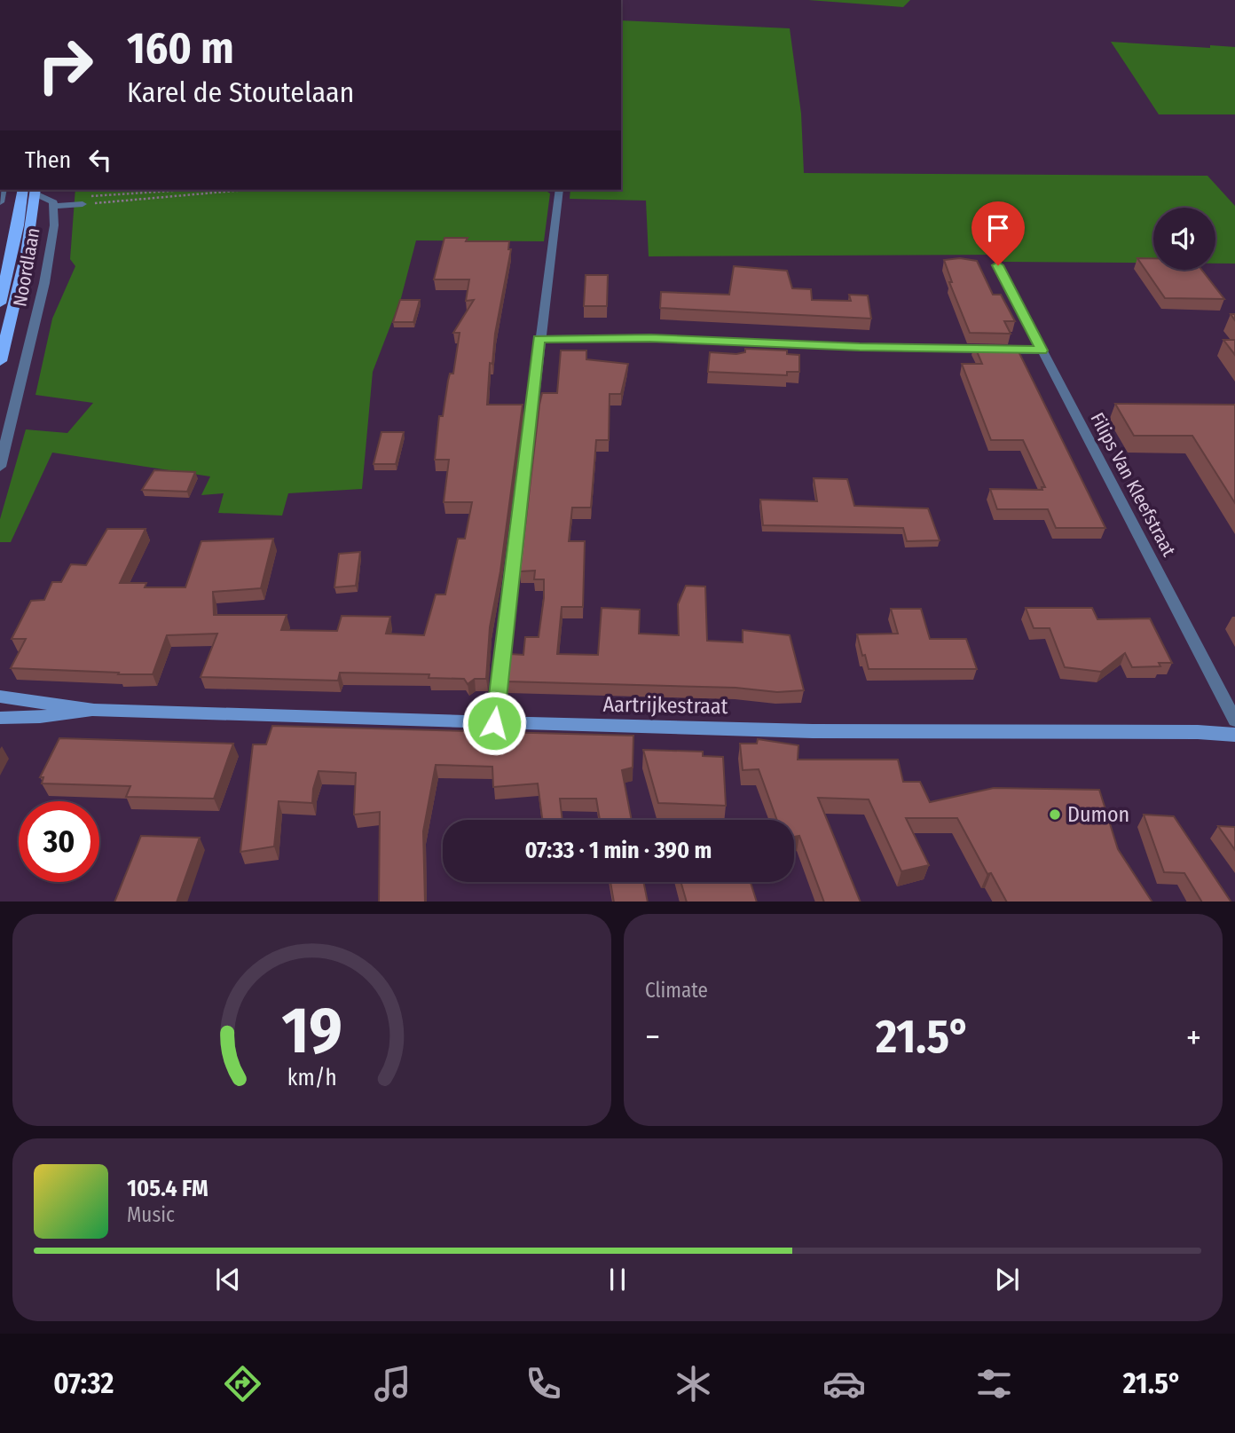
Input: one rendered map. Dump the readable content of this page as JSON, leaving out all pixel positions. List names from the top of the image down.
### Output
{
  "streets": {
    "main road": ["Noordlaan"],
    "street": ["Filips Van Kleefstraat", "Aartrijkestraat"]
  },
  "places": ["Dumon"],
  "page": {
    "turn": ["160 m", "Karel de Stoutelaan"],
    "then": "Then",
    "limit": "30",
    "trip": "07:33 · 1 min · 390 m",
    "tile": "Climate",
    "heat": ["−", "21.5°", "+"],
    "song": ["105.4 FM", "Music"],
    "tabs": ["07:32", "21.5°"],
    "gauge": ["19", "km/h"]
  }
}
